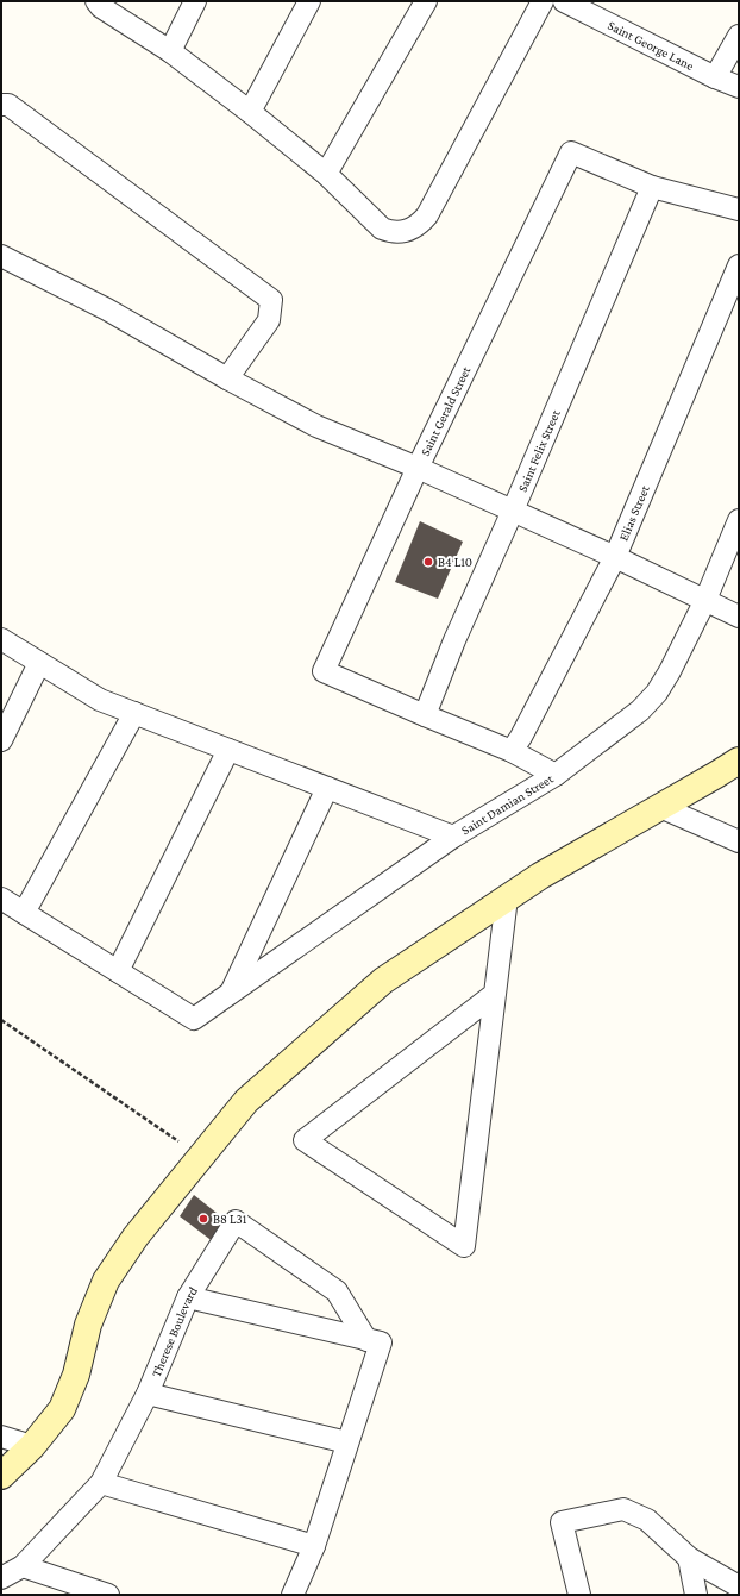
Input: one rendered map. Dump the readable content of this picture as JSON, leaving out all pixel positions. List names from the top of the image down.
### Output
{
  "streets": {
    "street": [
      "Saint George Lane",
      "Saint Gerald Street",
      "Saint Felix Street",
      "Elias Street",
      "Saint Damian Street",
      "Therese Boulevard"
    ]
  },
  "crossings": [
    ["Saint Gerald Street", "Saint Felix Street"]
  ],
  "places": ["B4 L10", "B8 L31"]
}
